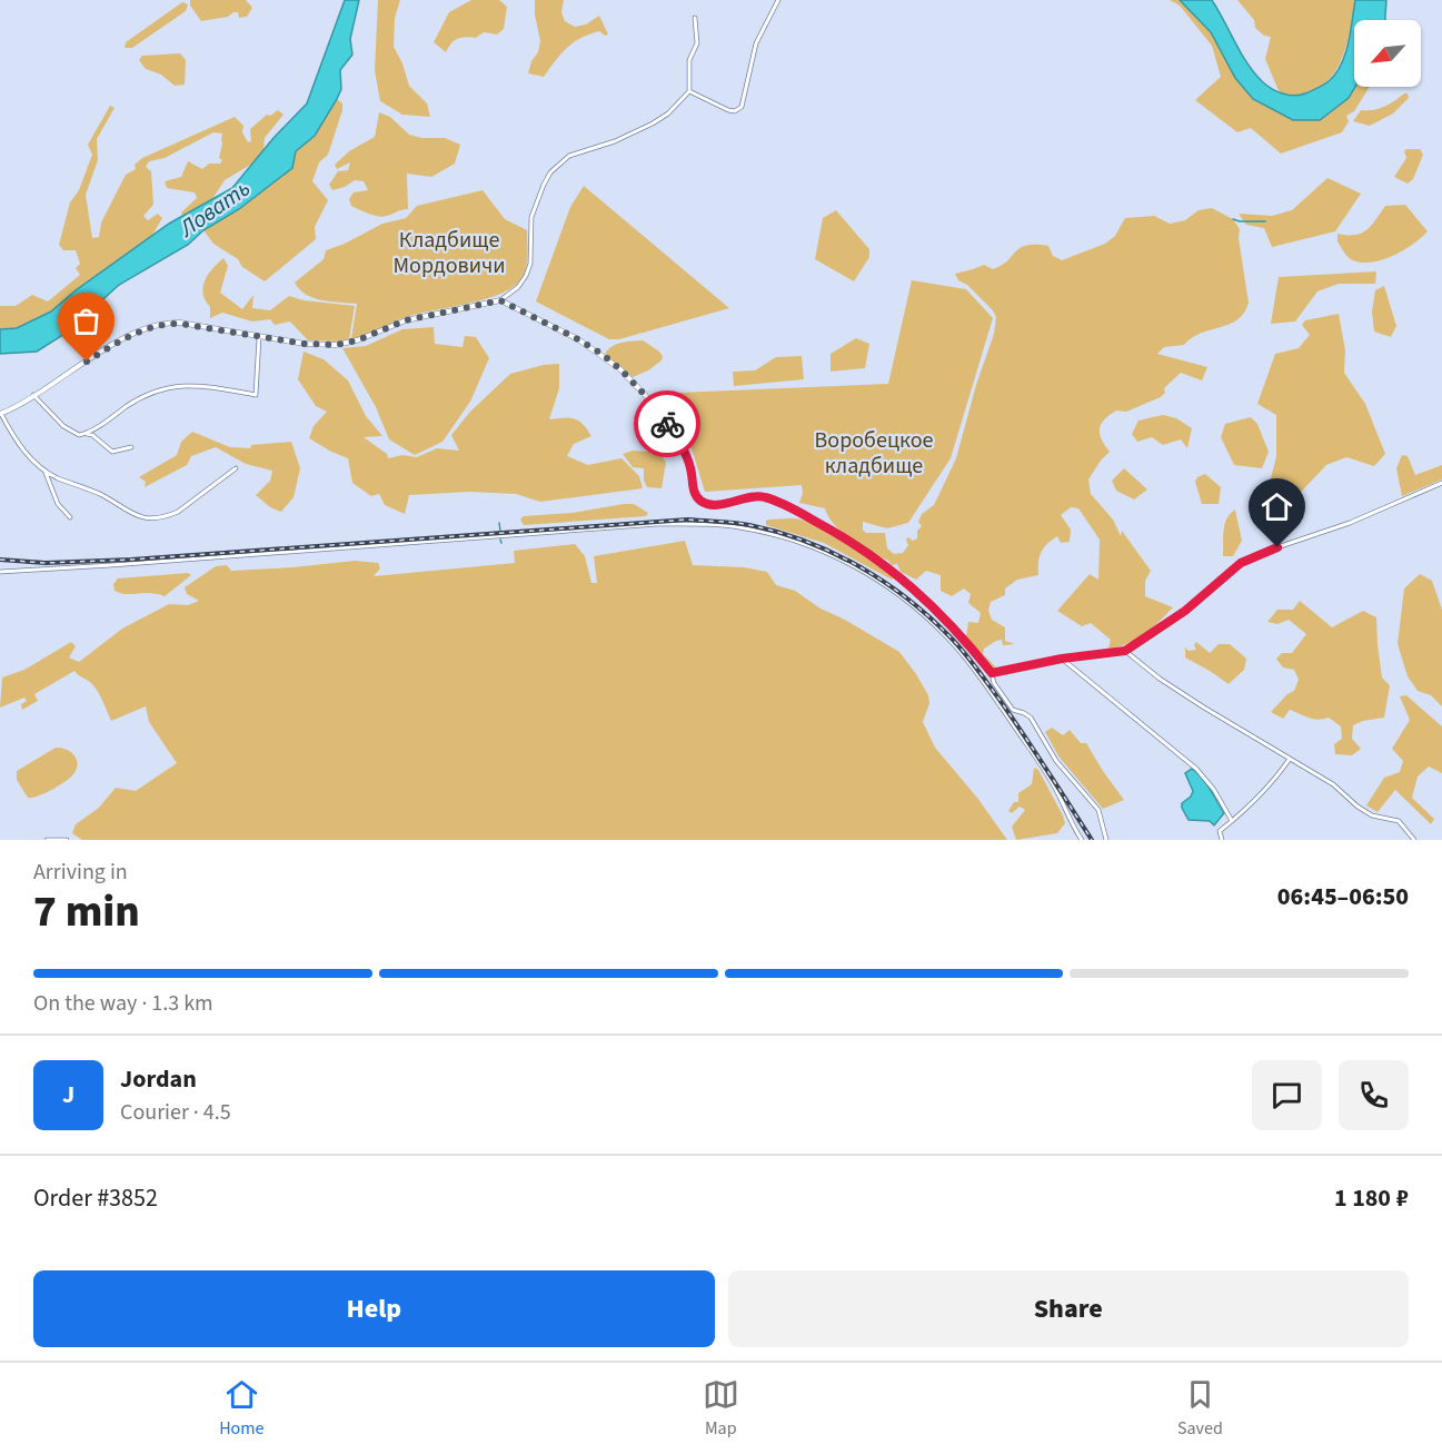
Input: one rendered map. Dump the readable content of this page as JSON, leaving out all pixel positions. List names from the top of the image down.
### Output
{
  "water": ["Ловать"],
  "parks": ["Кладбище Мордовичи", "Воробецкое кладбище"],
  "north": "bottom left",
  "page": {
    "heading": ["7 min", "Arriving in", "06:45–06:50"],
    "panel": [
      "Jordan",
      "Courier · 4.5",
      "Order #3852",
      "1 180 ₽"
    ],
    "bar": "On the way · 1.3 km",
    "round": "J",
    "buttons": ["Help", "Share"],
    "tabs": ["Home", "Map", "Saved"]
  }
}
